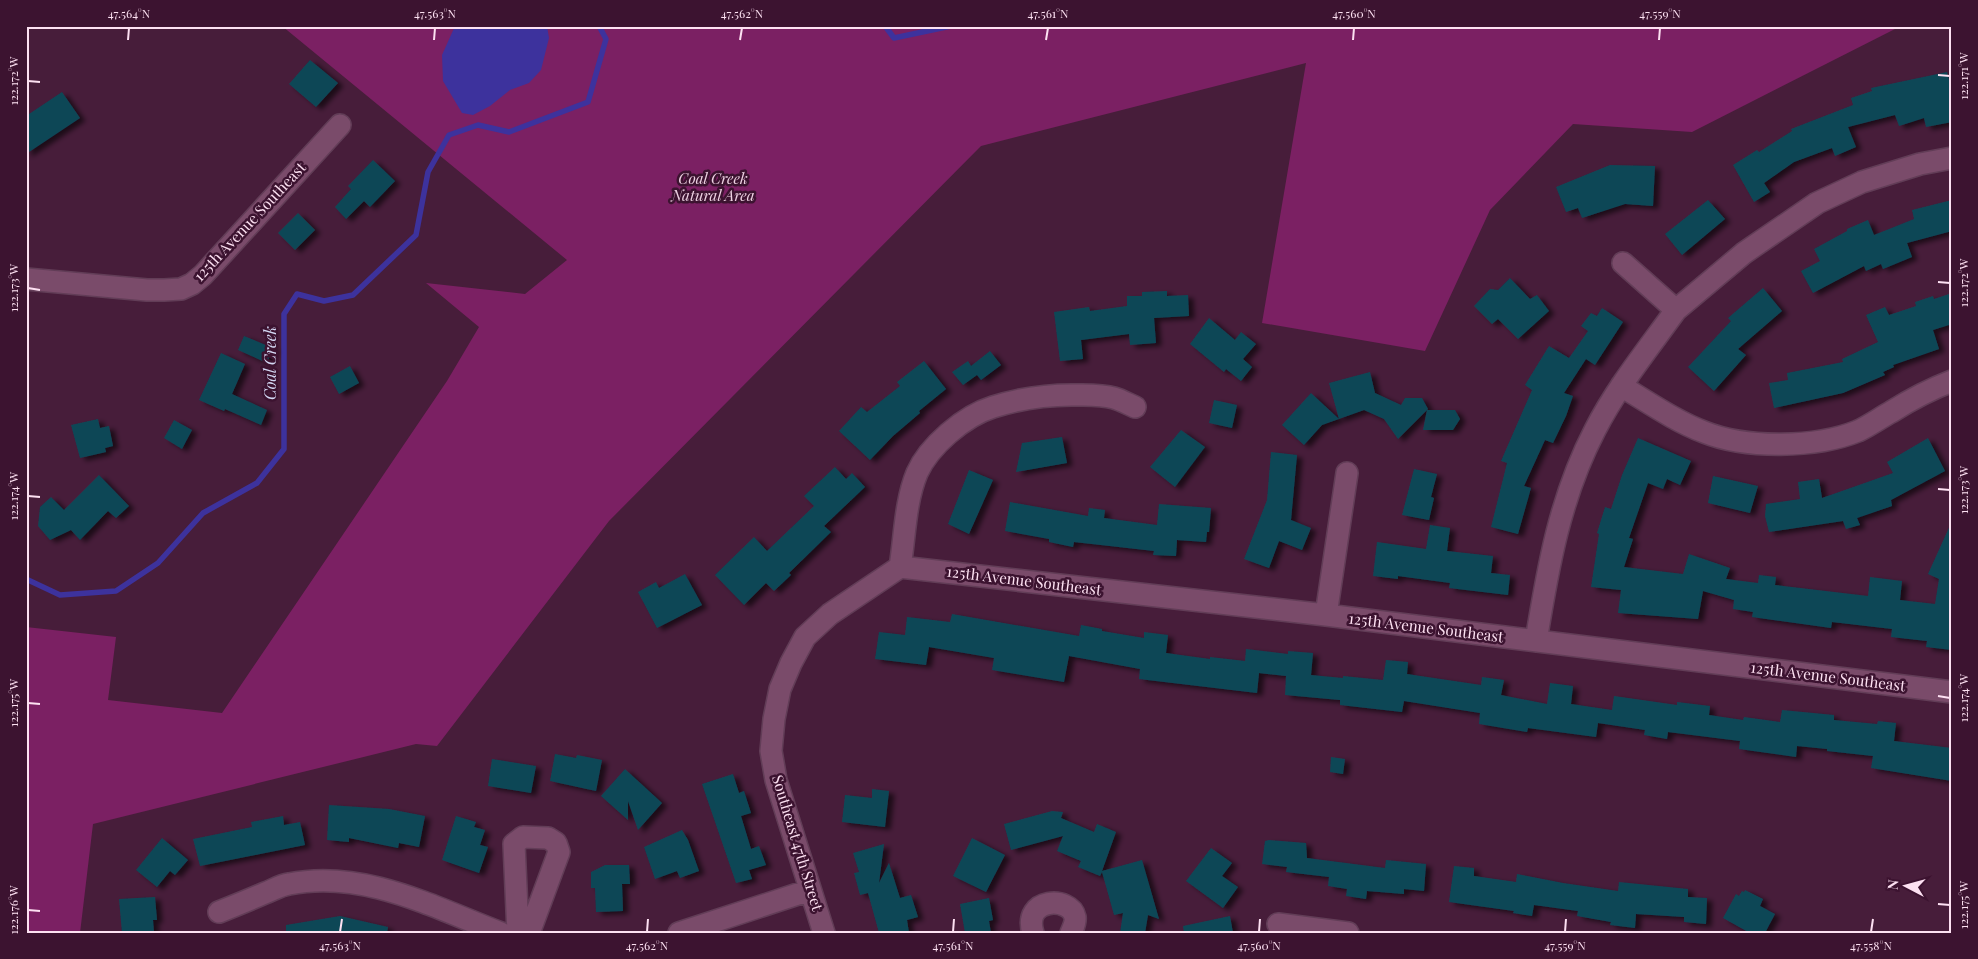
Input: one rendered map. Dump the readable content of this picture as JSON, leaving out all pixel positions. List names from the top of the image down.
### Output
{
  "streets": {
    "street": ["125th Avenue Southeast", "Southeast 47th Street"]
  },
  "crossings": [
    ["125th Avenue Southeast", "Southeast 47th Street"]
  ],
  "water": ["Coal Creek"],
  "parks": ["Coal Creek Natural Area"],
  "north": "left",
  "coordinates": [
    "47.564°N",
    "47.563°N",
    "47.562°N",
    "47.561°N",
    "47.560°N",
    "47.559°N",
    "122.171°W",
    "122.172°W",
    "122.173°W",
    "122.174°W",
    "122.175°W",
    "122.176°W",
    "47.558°N"
  ]
}
